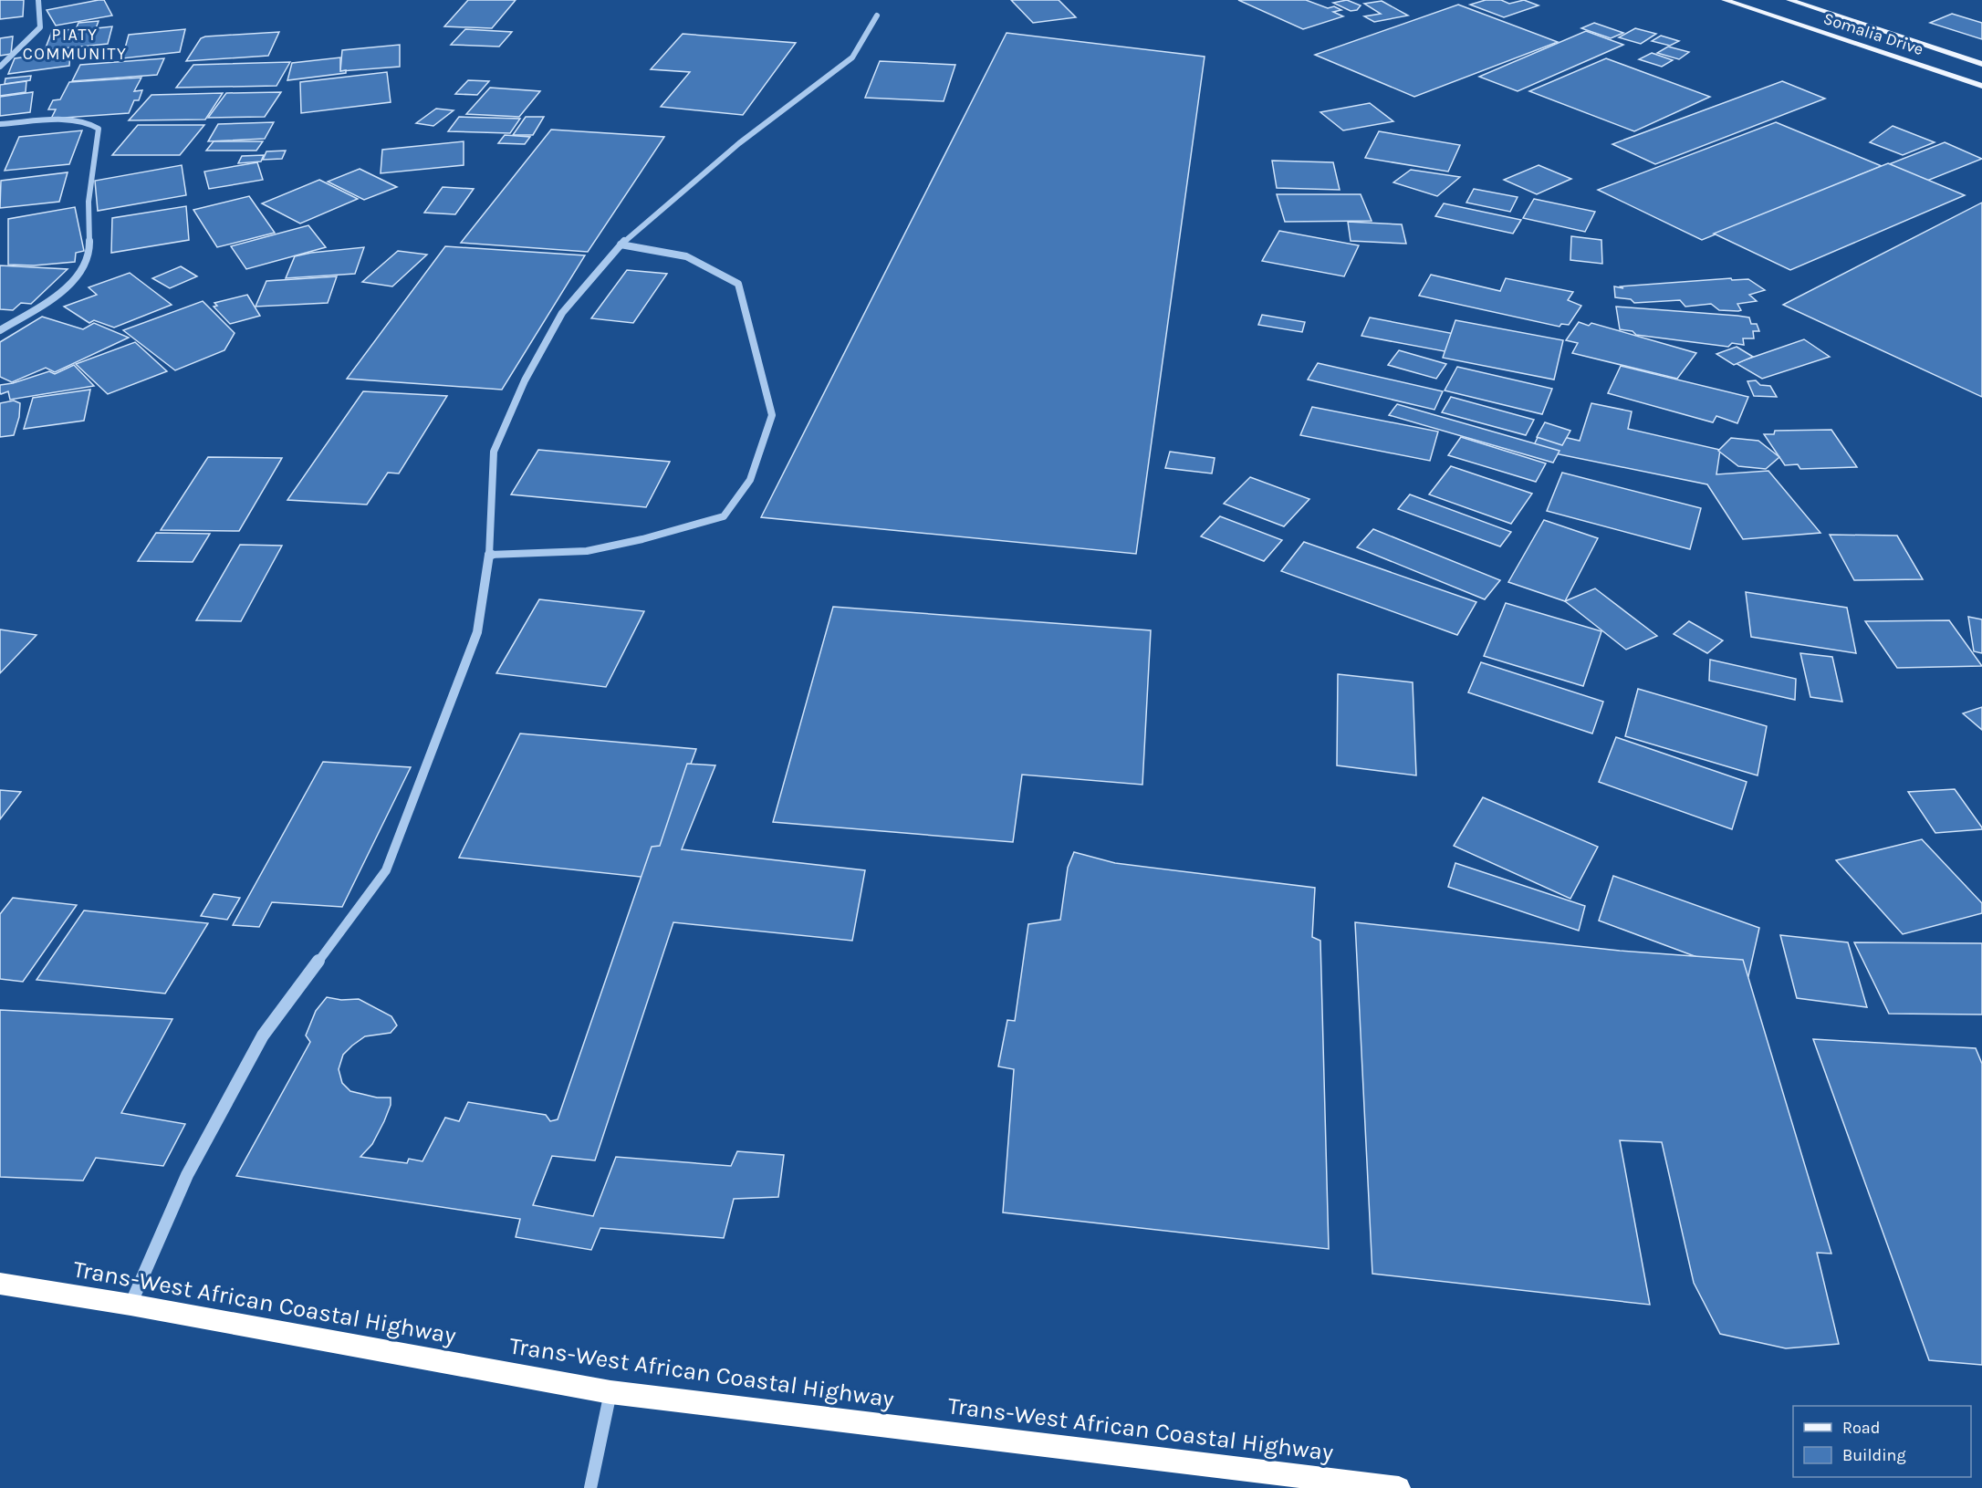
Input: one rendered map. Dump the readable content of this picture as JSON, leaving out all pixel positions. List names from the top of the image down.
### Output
{
  "streets": {
    "highway": ["Trans-West African Coastal Highway"],
    "main road": ["Somalia Drive"]
  },
  "districts": ["PIATY COMMUNITY"],
  "legend": ["Road", "Building"]
}
